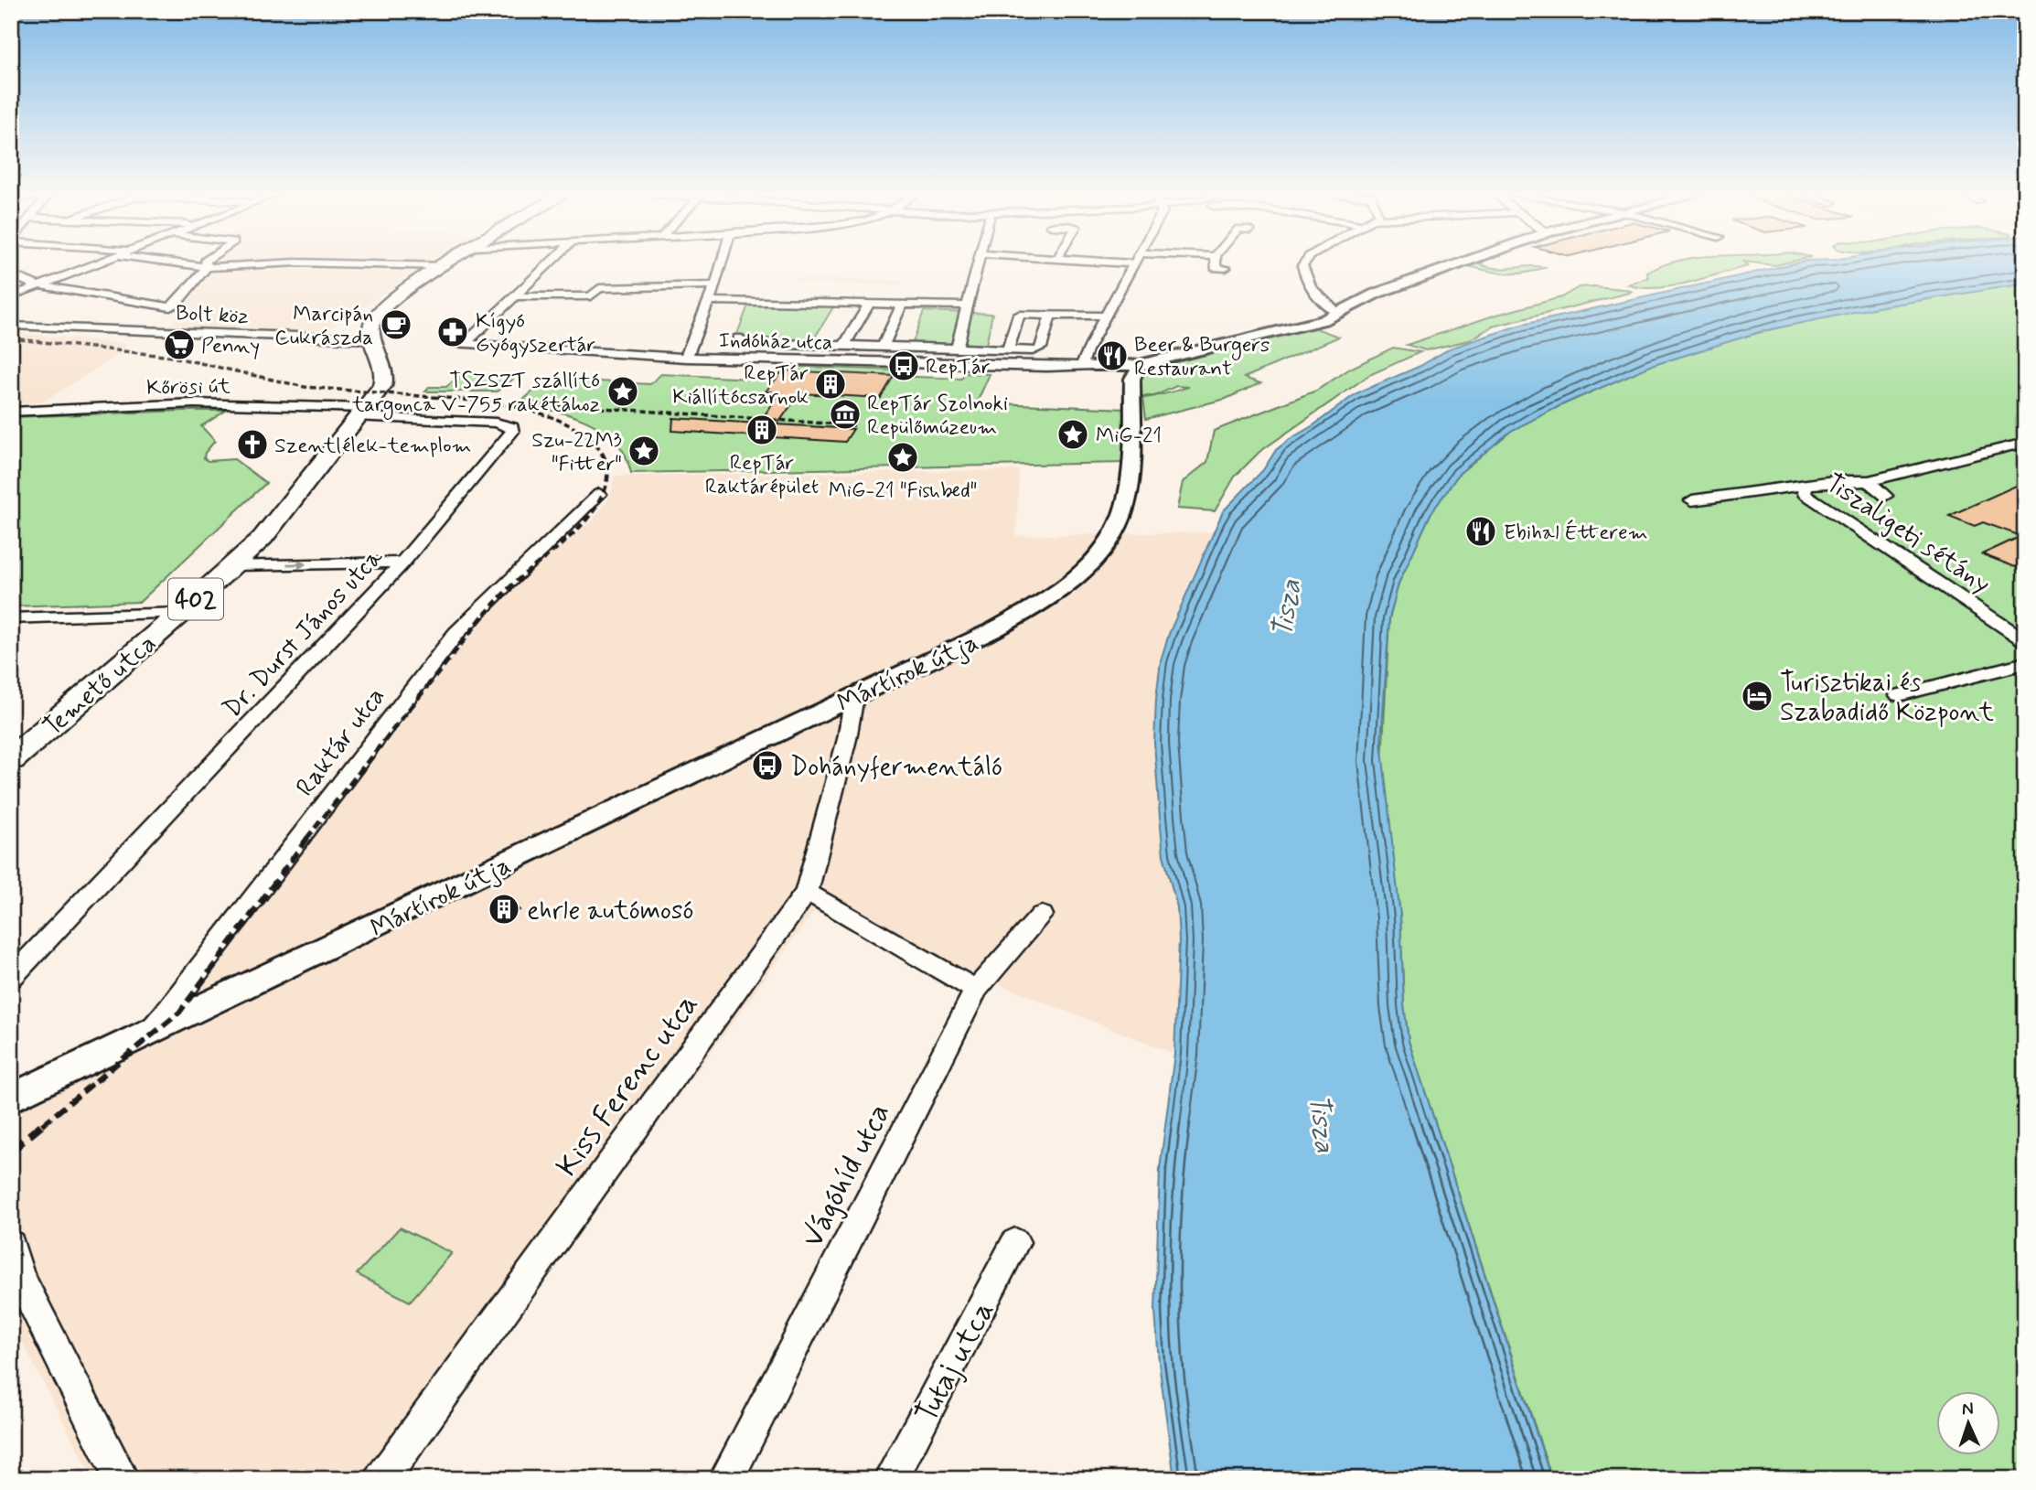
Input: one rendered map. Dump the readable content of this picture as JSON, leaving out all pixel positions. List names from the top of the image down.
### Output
{
  "streets": {
    "main road": ["402", "Temető utca"],
    "street": [
      "Bolt köz",
      "Indóház utca",
      "Kőrösi út",
      "Tiszaligeti sétány",
      "Dr. Durst János utca",
      "Mártírok útja",
      "Raktár utca",
      "Kiss Ferenc utca",
      "Vágóhíd utca",
      "Tutaj utca"
    ]
  },
  "crossings": [
    ["Bolt köz", "Temető utca"],
    ["Kőrösi út", "Dr. Durst János utca"],
    ["Kőrösi út", "Temető utca"],
    ["Dr. Durst János utca", "Temető utca"],
    ["Mártírok útja", "Raktár utca"],
    ["Mártírok útja", "Kiss Ferenc utca"]
  ],
  "water": ["Tisza"],
  "places": {
    "cafe": ["Marcipán Cukrászda"],
    "pharmacy": ["Kígyó Gyógyszertár"],
    "supermarket": ["Penny"],
    "restaurant": ["Beer & Burgers Restaurant", "Ebihal Étterem"],
    "bus stop": ["RepTár", "Dohányfermentáló"],
    "building": ["RepTár Kiállítócsarnok", "RepTár Raktárépület", "ehrle autómosó"],
    "place": [
      "TSZSZT szállító targonca V-755 rakétához",
      "MiG-21",
      "Szu-22M3 \"Fitter\"",
      "MiG-21 \"Fishbed\""
    ],
    "museum": ["RepTár Szolnoki Repülőmúzeum"],
    "church": ["Szentlélek-templom"],
    "hotel": ["Turisztikai és Szabadidő Központ"]
  },
  "north": "top"
}
